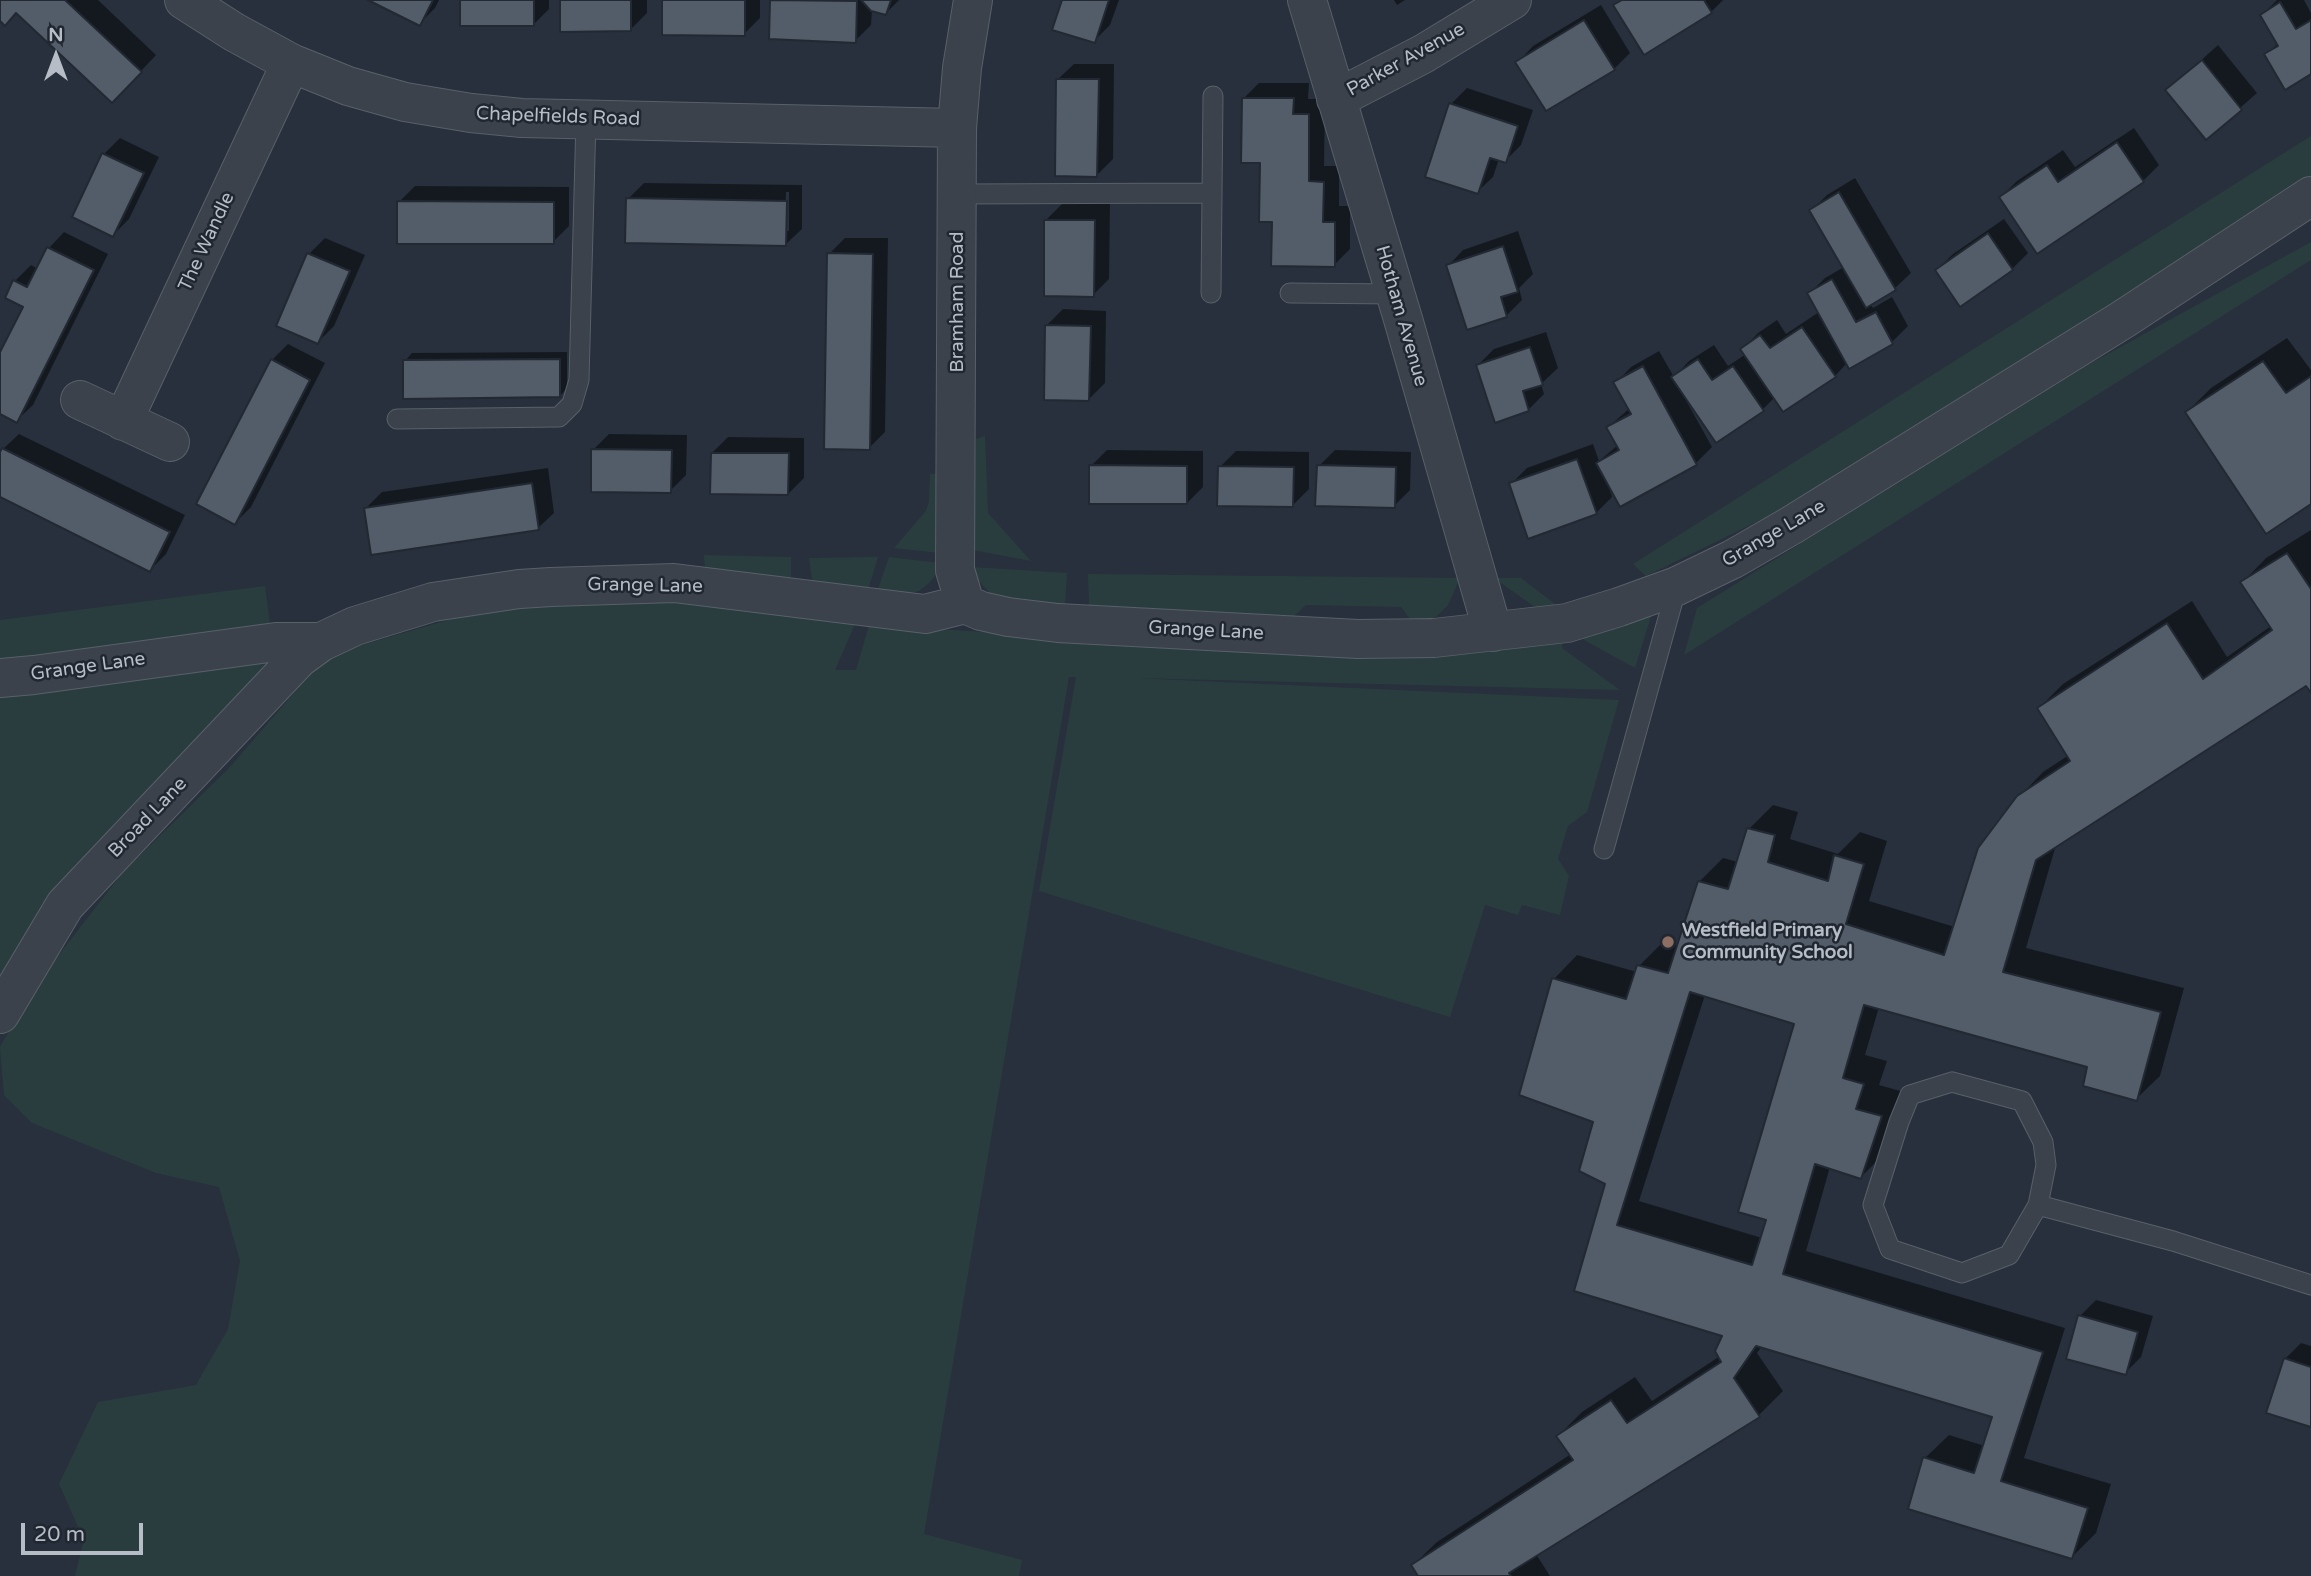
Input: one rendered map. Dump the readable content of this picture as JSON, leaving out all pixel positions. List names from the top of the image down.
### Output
{
  "streets": {
    "street": [
      "Parker Avenue",
      "Chapelfields Road",
      "The Wandle",
      "Bramham Road",
      "Hotham Avenue",
      "Grange Lane",
      "Broad Lane"
    ]
  },
  "crossings": [
    ["Parker Avenue", "Hotham Avenue"],
    ["Chapelfields Road", "The Wandle"],
    ["Chapelfields Road", "Bramham Road"],
    ["Bramham Road", "Grange Lane"],
    ["Hotham Avenue", "Grange Lane"],
    ["Grange Lane", "Broad Lane"]
  ],
  "places": ["Westfield Primary Community School"],
  "scale_bar": "20 m",
  "north": "top"
}
